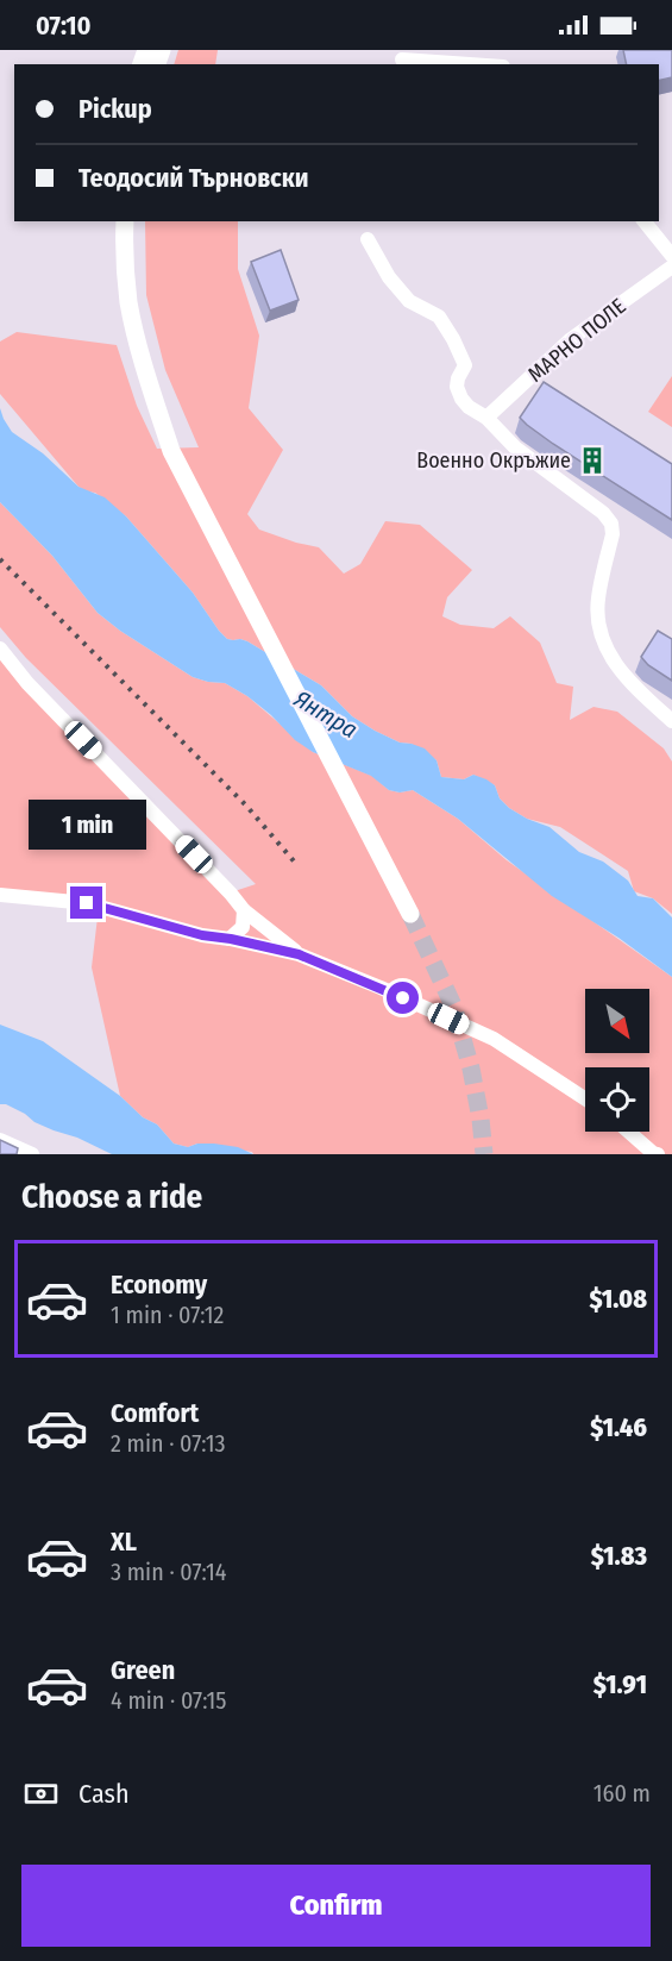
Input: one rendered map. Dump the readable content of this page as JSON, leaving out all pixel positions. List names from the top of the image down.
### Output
{
  "streets": {
    "street": ["МАРНО ПОЛЕ"]
  },
  "water": ["Янтра"],
  "places": {
    "building": ["Военно Окръжие"]
  },
  "north": "bottom right",
  "page": {
    "status": "07:10",
    "banner": ["Pickup", "Теодосий Търновски"],
    "bubble": "1 min",
    "heading": "Choose a ride",
    "list": [
      {
        "name": "Economy",
        "note": "1 min · 07:12",
        "value": "$1.08"
      },
      {
        "name": "Comfort",
        "note": "2 min · 07:13",
        "value": "$1.46"
      },
      {
        "name": "XL",
        "note": "3 min · 07:14",
        "value": "$1.83"
      },
      {
        "name": "Green",
        "note": "4 min · 07:15",
        "value": "$1.91"
      }
    ],
    "pay": ["Cash", "160 m"],
    "buttons": "Confirm"
  }
}
